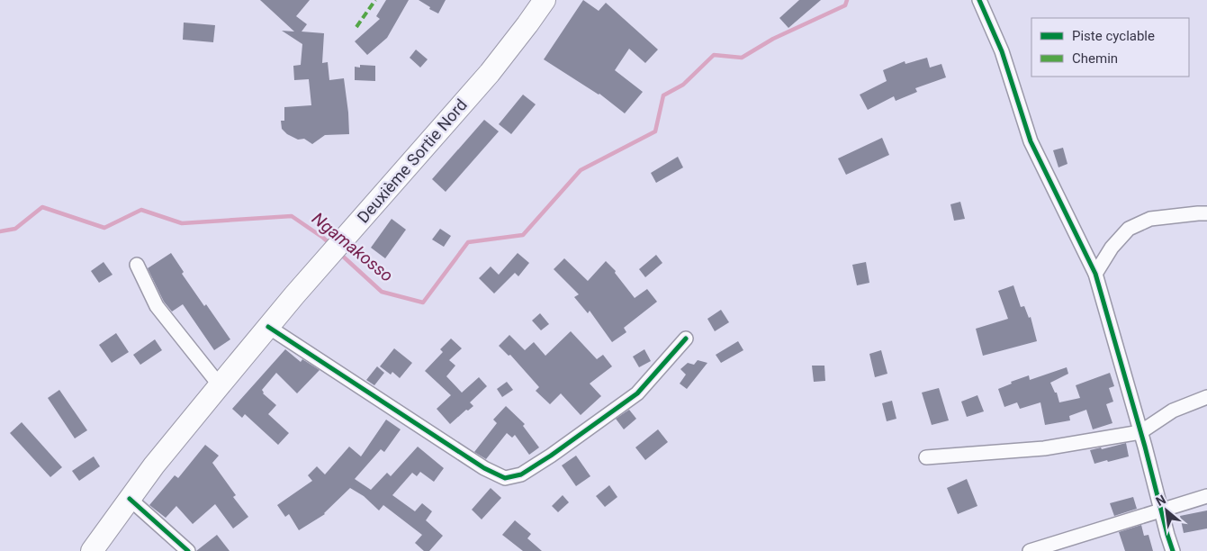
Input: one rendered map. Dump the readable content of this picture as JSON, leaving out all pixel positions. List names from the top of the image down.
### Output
{
  "streets": {
    "main road": ["Deuxième Sortie Nord"]
  },
  "water": ["Ngamakosso"],
  "legend": ["Piste cyclable", "Chemin"],
  "north": "top left"
}
